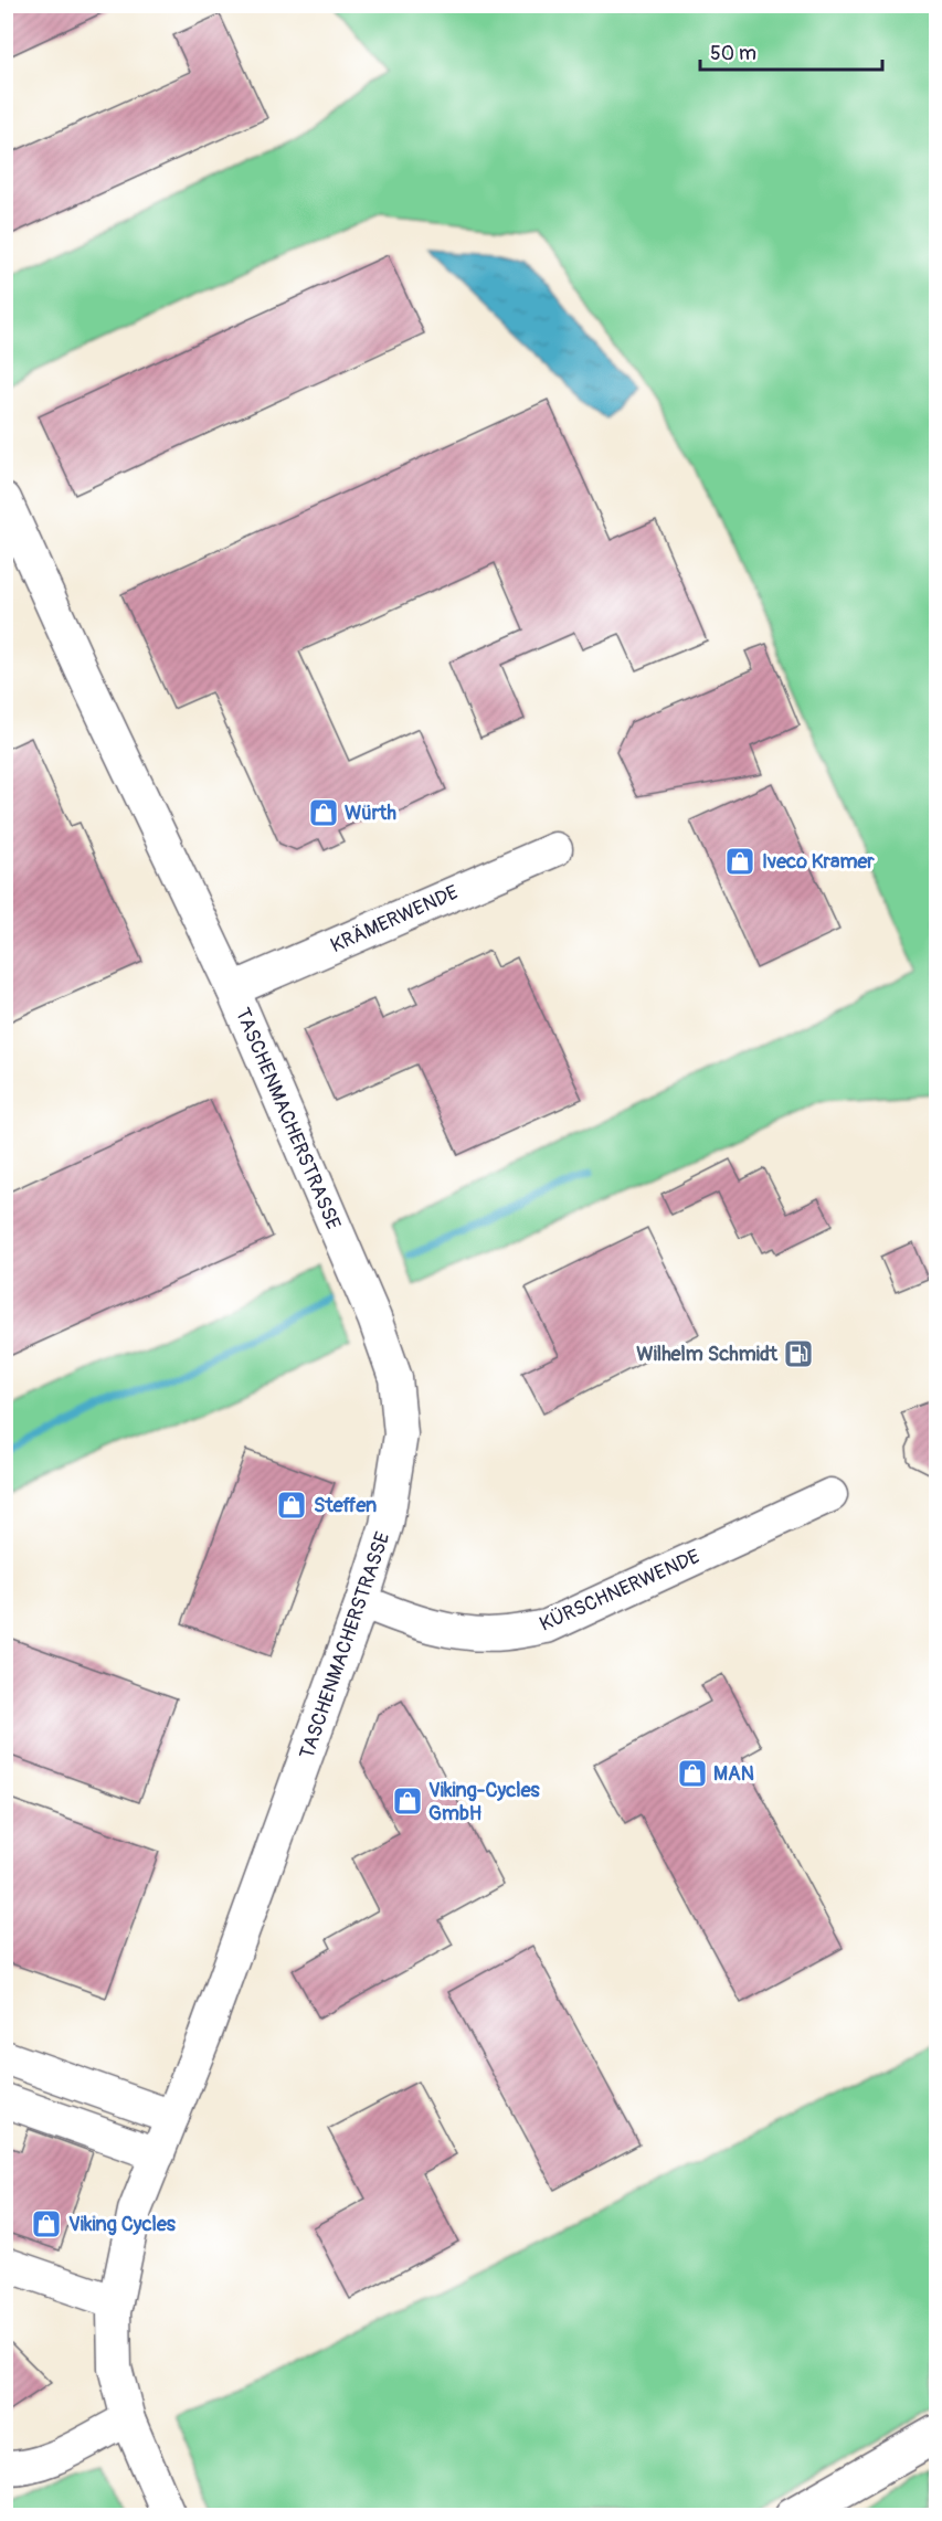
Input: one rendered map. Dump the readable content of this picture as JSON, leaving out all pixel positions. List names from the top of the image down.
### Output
{
  "streets": {
    "street": ["KRÄMERWENDE", "TASCHENMACHERSTRASSE", "KÜRSCHNERWENDE"]
  },
  "crossings": [
    ["KRÄMERWENDE", "TASCHENMACHERSTRASSE"],
    ["TASCHENMACHERSTRASSE", "KÜRSCHNERWENDE"]
  ],
  "places": {
    "shop": [
      "Würth",
      "Iveco Kramer",
      "Steffen",
      "MAN",
      "Viking-Cycles GmbH",
      "Viking Cycles"
    ],
    "fuel station": ["Wilhelm Schmidt"]
  },
  "scale_bar": "50 m"
}
